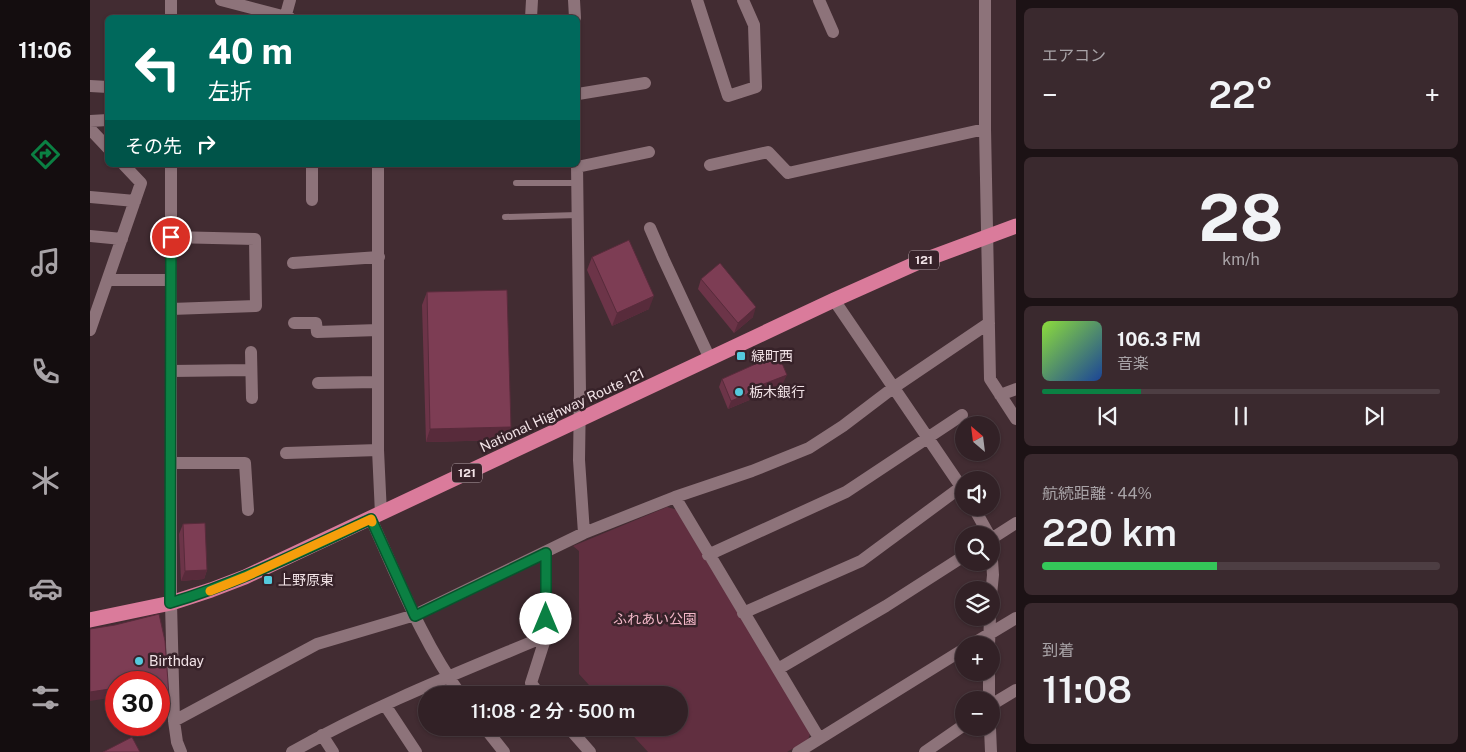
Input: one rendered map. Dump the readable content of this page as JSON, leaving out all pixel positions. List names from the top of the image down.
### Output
{
  "streets": {
    "highway": ["121", "National Highway Route 121"]
  },
  "parks": ["ふれあい公園"],
  "places": {
    "transit": ["緑町西", "上野原東"],
    "other": ["栃木銀行", "Birthday"]
  },
  "north": "top left",
  "page": {
    "tabs": "11:06",
    "tile": [
      "エアコン",
      ["28", "km/h"],
      ["航続距離 · 44%", "220 km"],
      ["到着", "11:08"]
    ],
    "turn": ["40 m", "左折"],
    "heat": ["−", "22°", "+"],
    "then": "その先",
    "song": ["106.3 FM", "音楽"],
    "map_buttons": ["+", "−"],
    "limit": "30",
    "trip": "11:08 · 2 分 · 500 m"
  }
}
